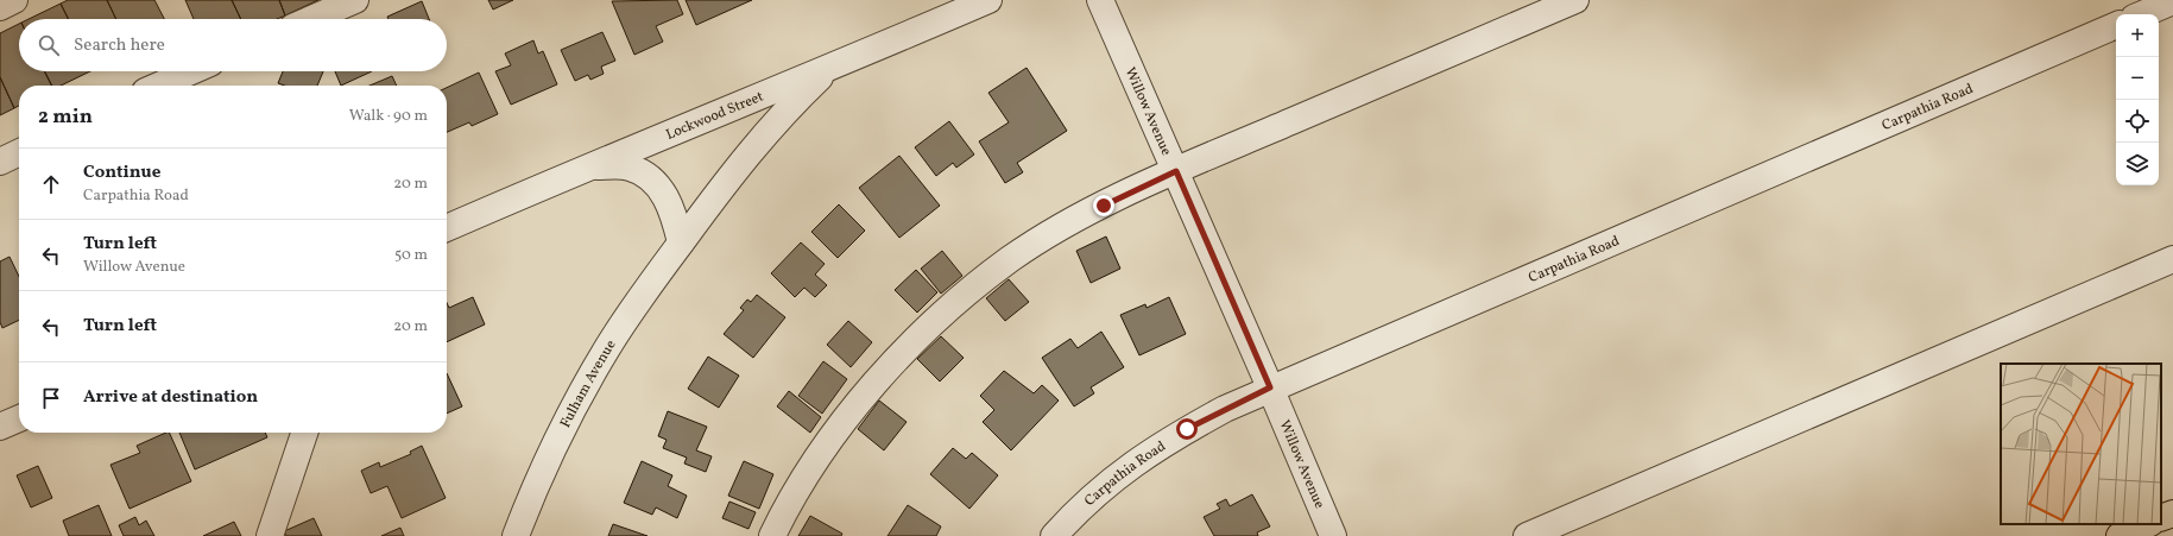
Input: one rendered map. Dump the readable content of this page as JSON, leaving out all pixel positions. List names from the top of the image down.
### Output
{
  "streets": {
    "street": [
      "Carpathia Road",
      "Willow Avenue",
      "Lockwood Street",
      "Fulham Avenue"
    ]
  },
  "crossings": [
    ["Carpathia Road", "Willow Avenue"],
    ["Lockwood Street", "Fulham Avenue"]
  ],
  "page": {
    "map_buttons": ["+", "−"],
    "search": "Search here",
    "heading": ["2 min", "Walk · 90 m"],
    "list": [
      ["Continue", "Carpathia Road", "20 m"],
      ["Turn left", "Willow Avenue", "50 m"],
      ["Turn left", "20 m"],
      "Arrive at destination"
    ]
  }
}
